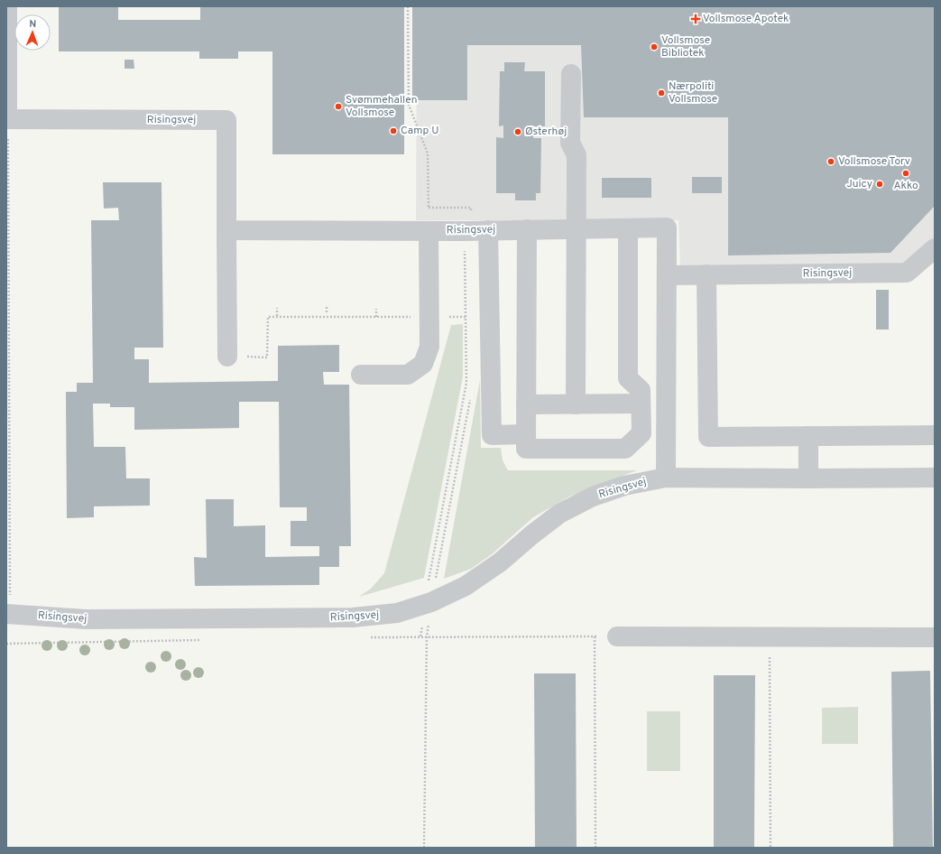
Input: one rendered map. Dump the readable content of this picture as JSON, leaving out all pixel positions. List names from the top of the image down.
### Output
{
  "streets": {
    "street": ["Risingsvej"]
  },
  "places": {
    "health": ["Vollsmose Apotek"],
    "other": [
      "Vollsmose Bibliotek",
      "Nærpoliti Vollsmose",
      "Svømmehallen Vollsmose",
      "Camp U",
      "Østerhøj",
      "Vollsmose Torv",
      "Akko",
      "Juicy"
    ]
  },
  "north": "top"
}
